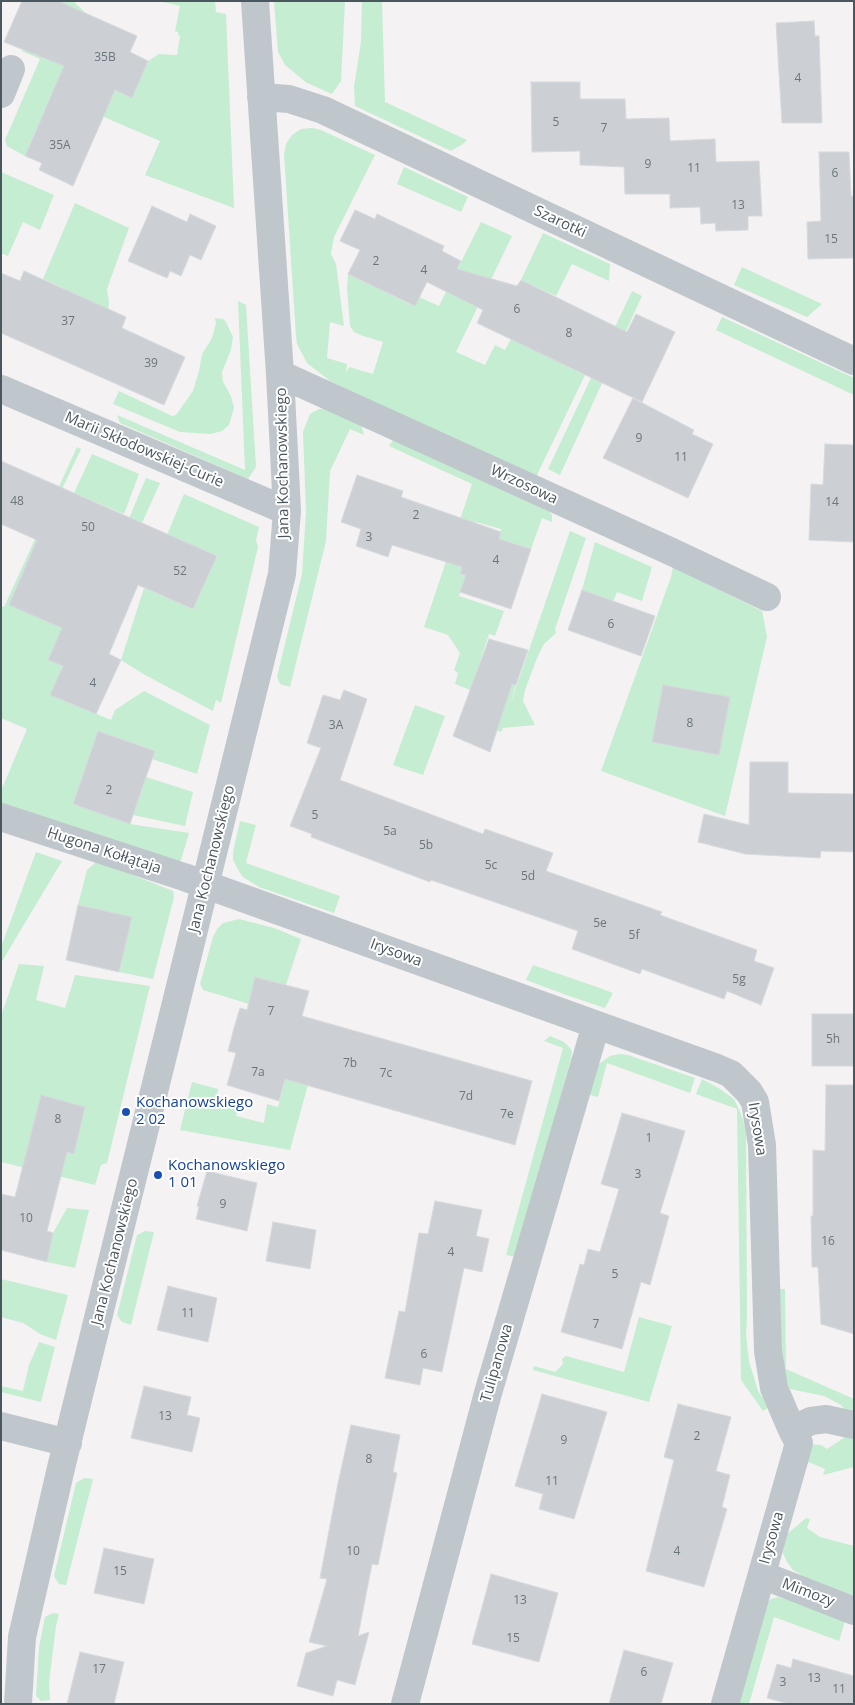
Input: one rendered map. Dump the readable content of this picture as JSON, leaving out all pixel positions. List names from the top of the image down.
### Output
{
  "streets": {
    "street": [
      "Szarotki",
      "Marii Skłodowskiej-Curie",
      "Jana Kochanowskiego",
      "Wrzosowa",
      "Hugona Kołłątaja",
      "Irysowa",
      "Tulipanowa",
      "Mimozy"
    ]
  },
  "crossings": [
    ["Szarotki", "Jana Kochanowskiego"],
    ["Marii Skłodowskiej-Curie", "Jana Kochanowskiego"],
    ["Jana Kochanowskiego", "Wrzosowa"],
    ["Jana Kochanowskiego", "Hugona Kołłątaja"],
    ["Jana Kochanowskiego", "Irysowa"],
    ["Hugona Kołłątaja", "Irysowa"],
    ["Irysowa", "Tulipanowa"],
    ["Irysowa", "Mimozy"]
  ],
  "places": ["Kochanowskiego 2 02", "Kochanowskiego 1 01"],
  "house_numbers": [
    "35B",
    "4",
    "5",
    "7",
    "35A",
    "9",
    "11",
    "6",
    "13",
    "15",
    "2",
    "4",
    "6",
    "37",
    "8",
    "39",
    "9",
    "11",
    "48",
    "14",
    "2",
    "50",
    "3",
    "4",
    "52",
    "6",
    "4",
    "8",
    "3A",
    "2",
    "5",
    "5a",
    "5b",
    "5c",
    "5d",
    "5e",
    "5f",
    "5g",
    "7",
    "5h",
    "7b",
    "7a",
    "7c",
    "7d",
    "7e",
    "8",
    "1",
    "3",
    "9",
    "10",
    "16",
    "4",
    "5",
    "11",
    "7",
    "6",
    "13",
    "2",
    "9",
    "8",
    "11",
    "10",
    "4",
    "15",
    "13",
    "15",
    "17",
    "6",
    "13",
    "3",
    "11"
  ]
}
